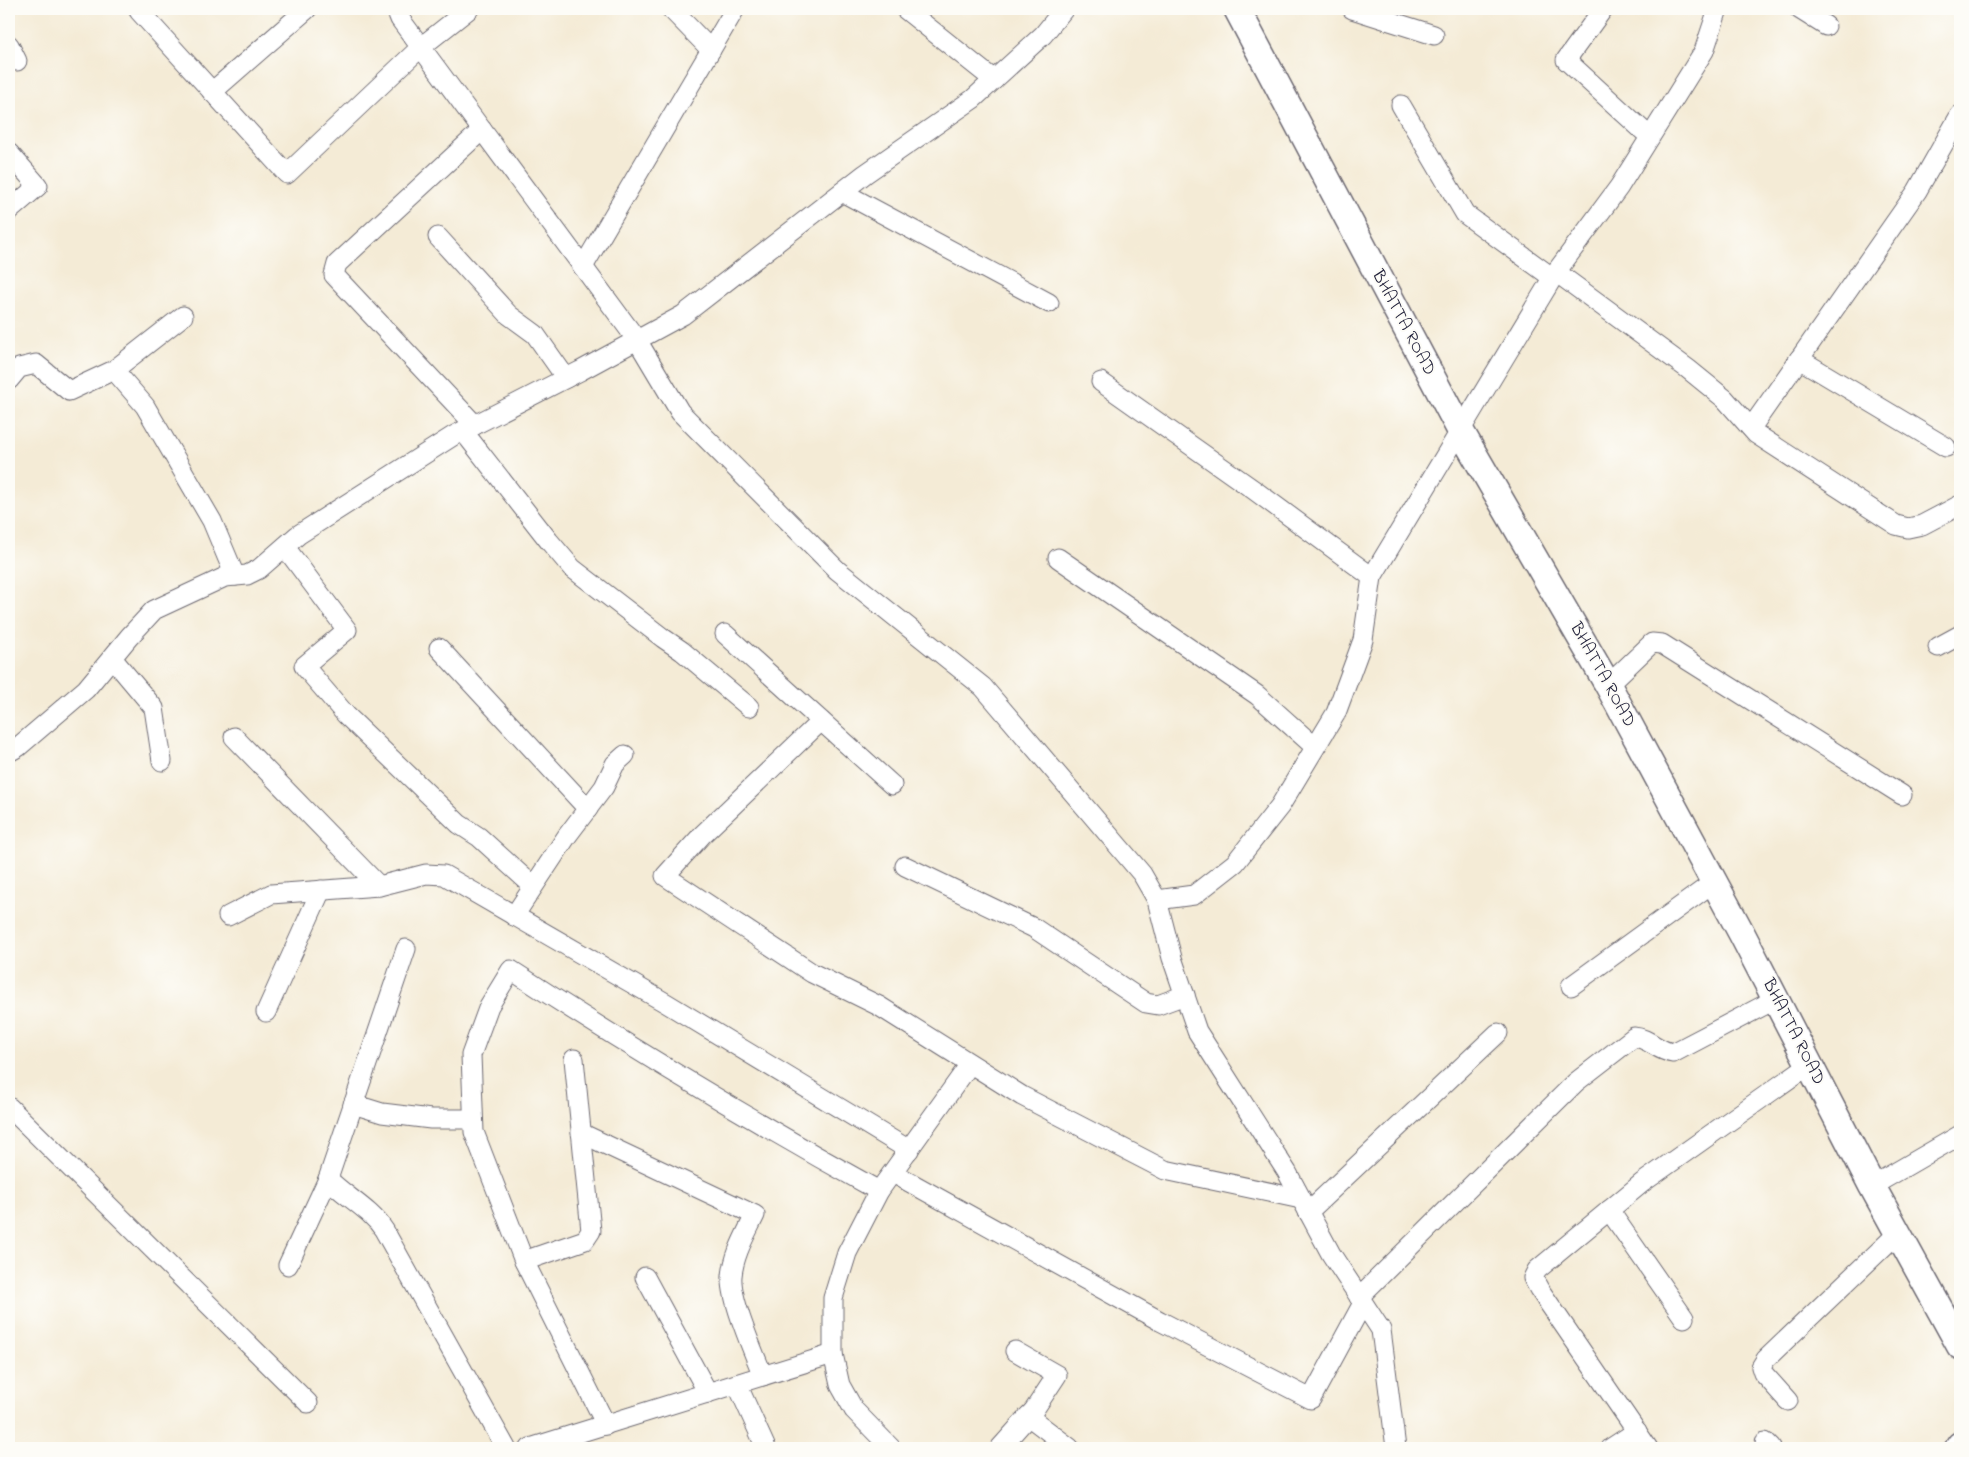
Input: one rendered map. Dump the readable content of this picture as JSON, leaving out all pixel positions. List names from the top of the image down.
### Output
{
  "streets": {
    "main road": ["BHATTA ROAD"]
  }
}
